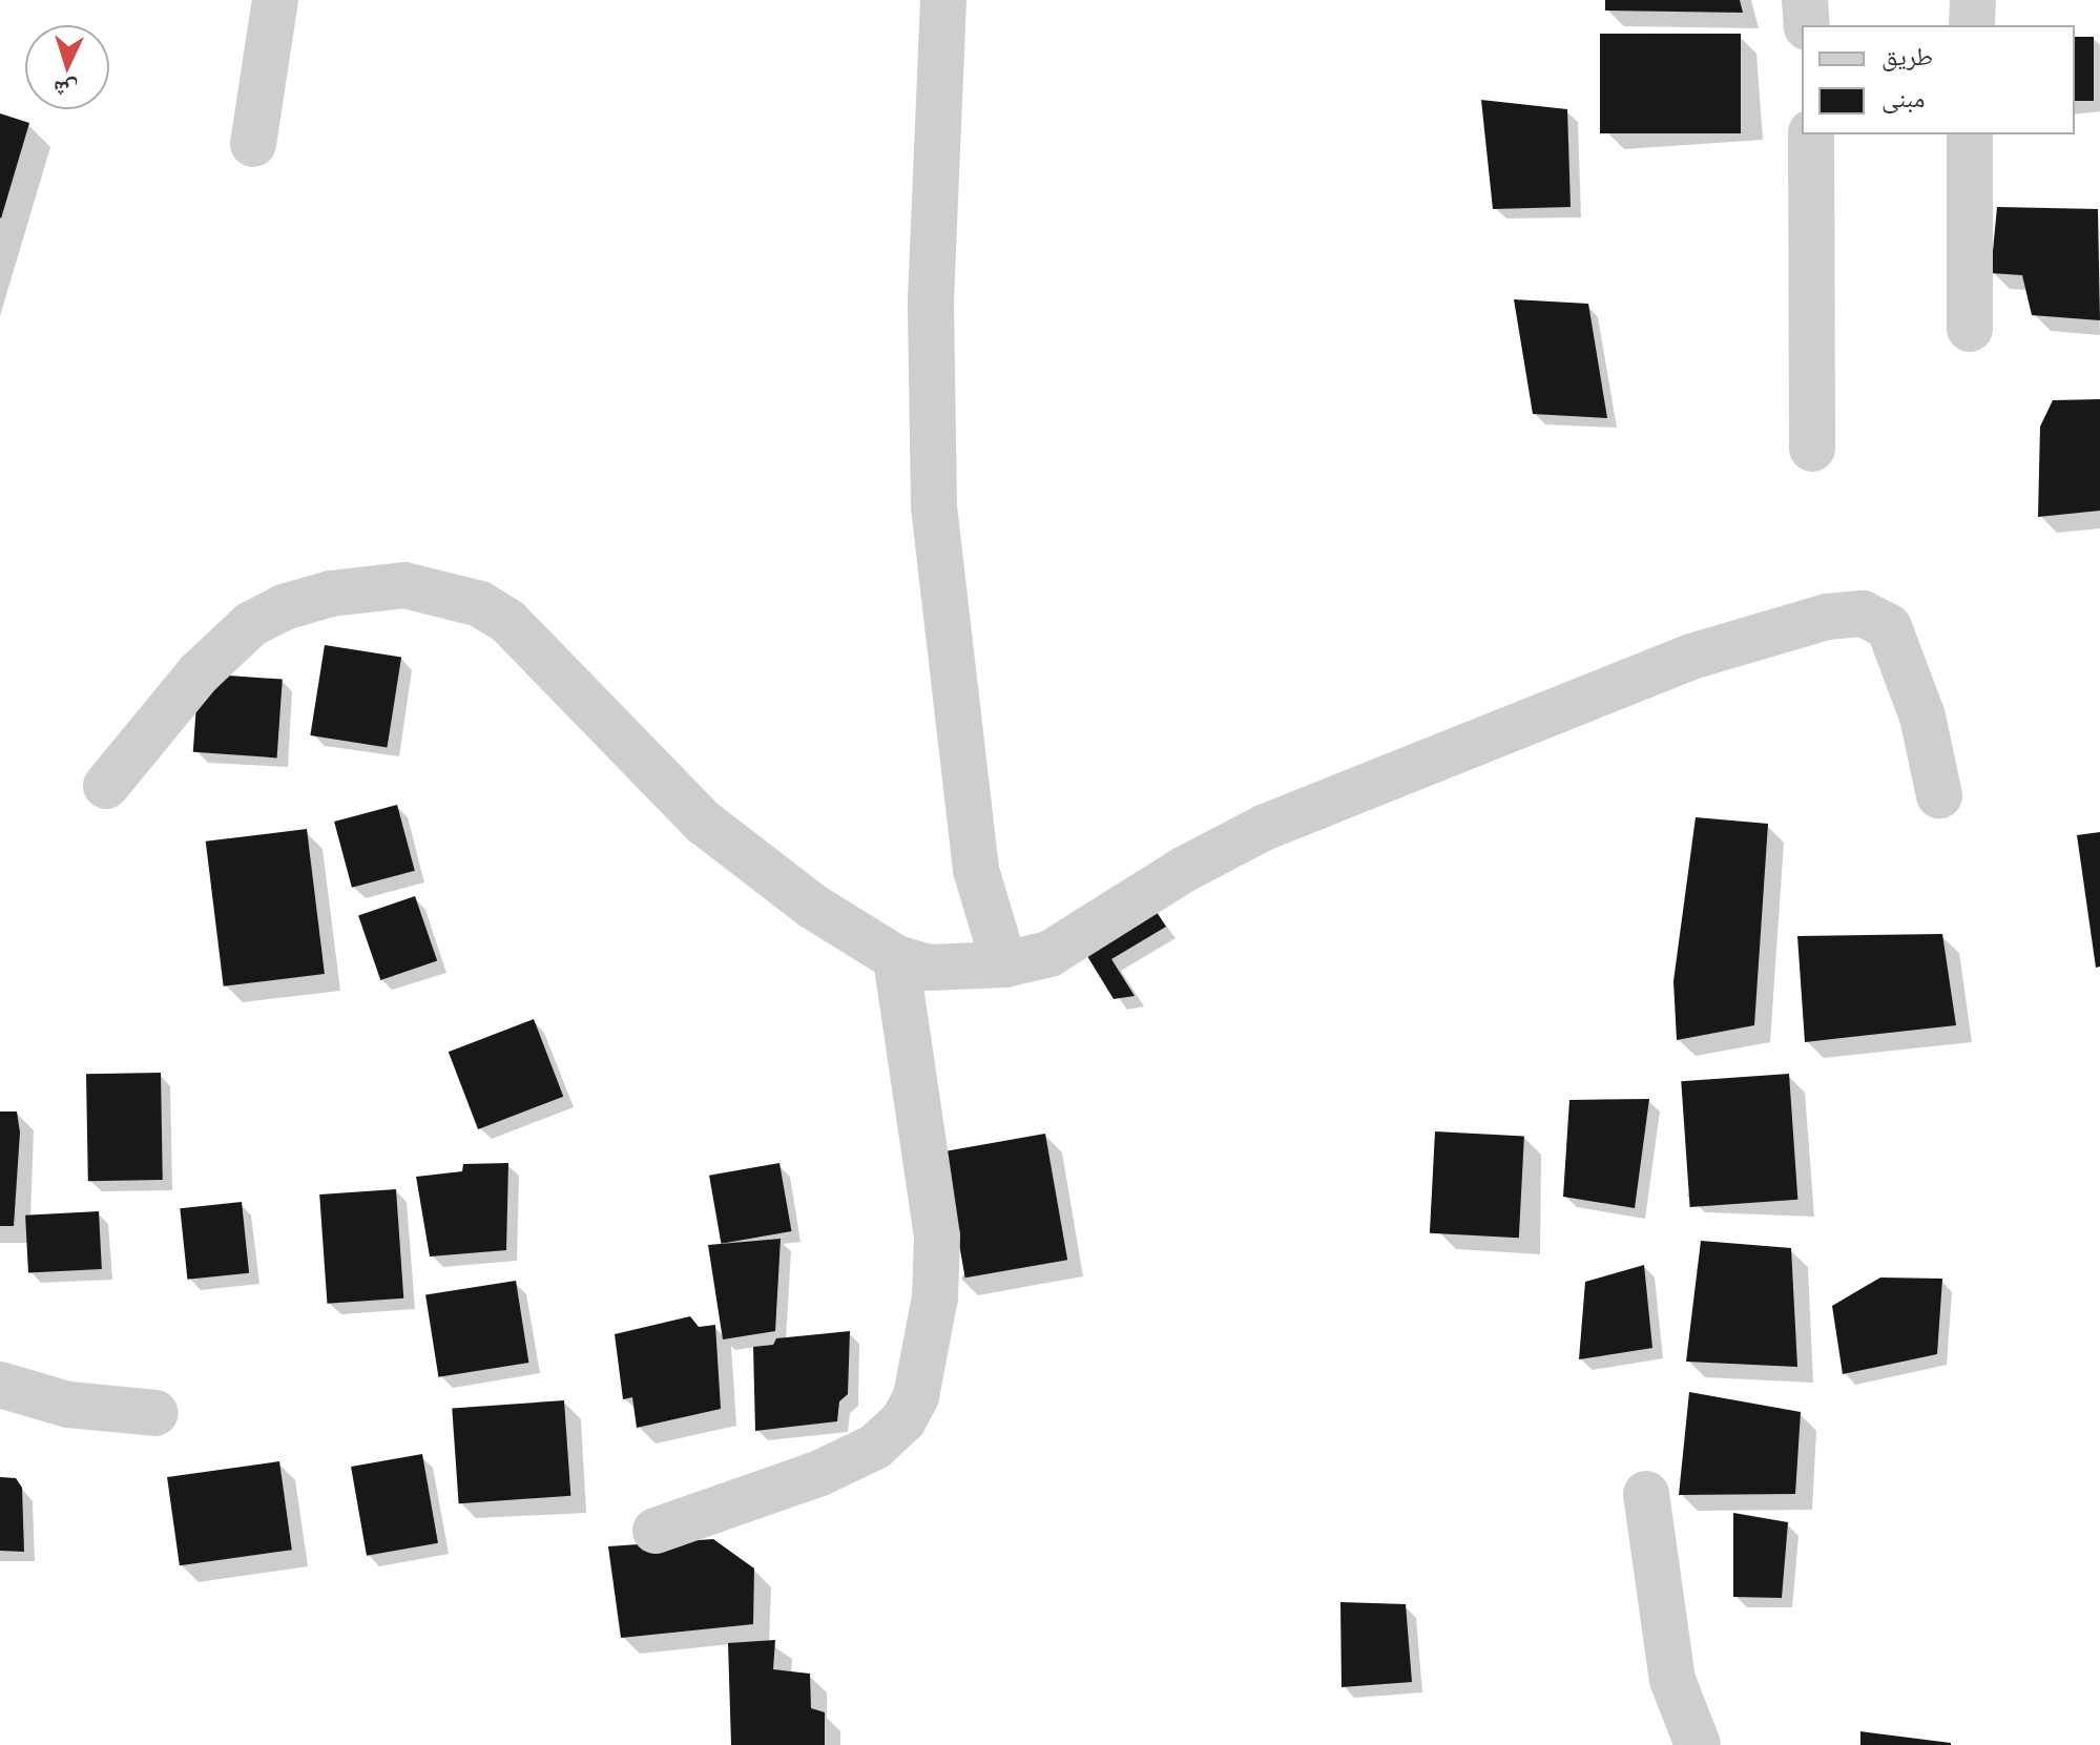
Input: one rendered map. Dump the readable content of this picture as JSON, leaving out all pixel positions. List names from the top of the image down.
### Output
{
  "legend": ["طريق", "مبنى"],
  "north": "bottom"
}
